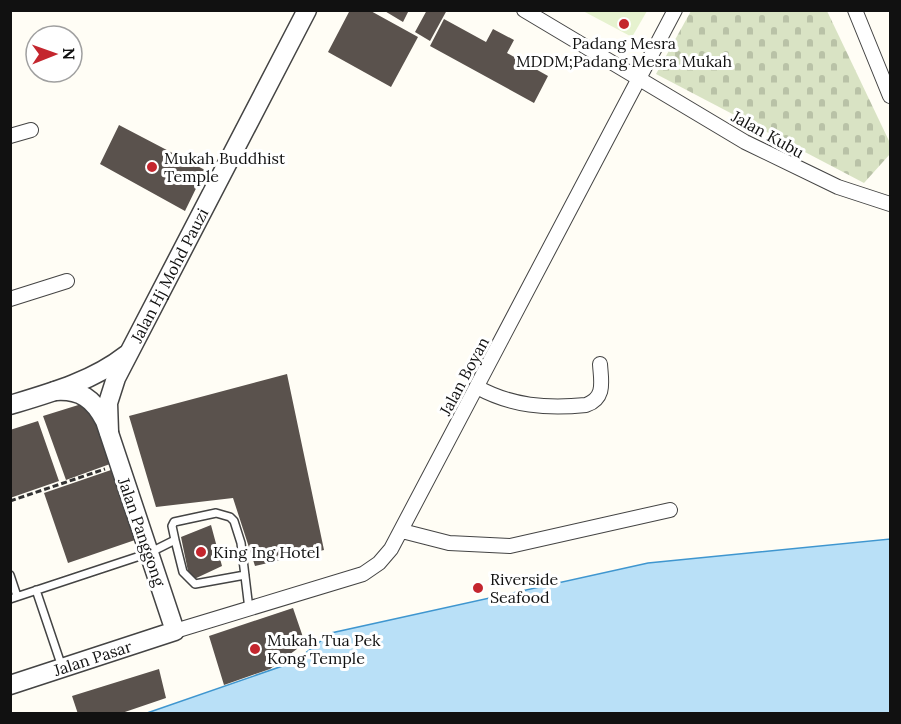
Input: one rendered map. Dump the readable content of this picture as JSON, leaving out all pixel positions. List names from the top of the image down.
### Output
{
  "streets": {
    "street": [
      "Jalan Kubu",
      "Jalan Hj Mohd Pauzi",
      "Jalan Boyan",
      "Jalan Panggong",
      "Jalan Pasar"
    ]
  },
  "crossings": [
    ["Jalan Kubu", "Jalan Boyan"],
    ["Jalan Hj Mohd Pauzi", "Jalan Panggong"],
    ["Jalan Boyan", "Jalan Panggong"],
    ["Jalan Boyan", "Jalan Pasar"],
    ["Jalan Panggong", "Jalan Pasar"]
  ],
  "places": [
    "Padang Mesra MDDM;Padang Mesra Mukah",
    "Mukah Buddhist Temple",
    "King Ing Hotel",
    "Riverside Seafood",
    "Mukah Tua Pek Kong Temple"
  ],
  "north": "right"
}
